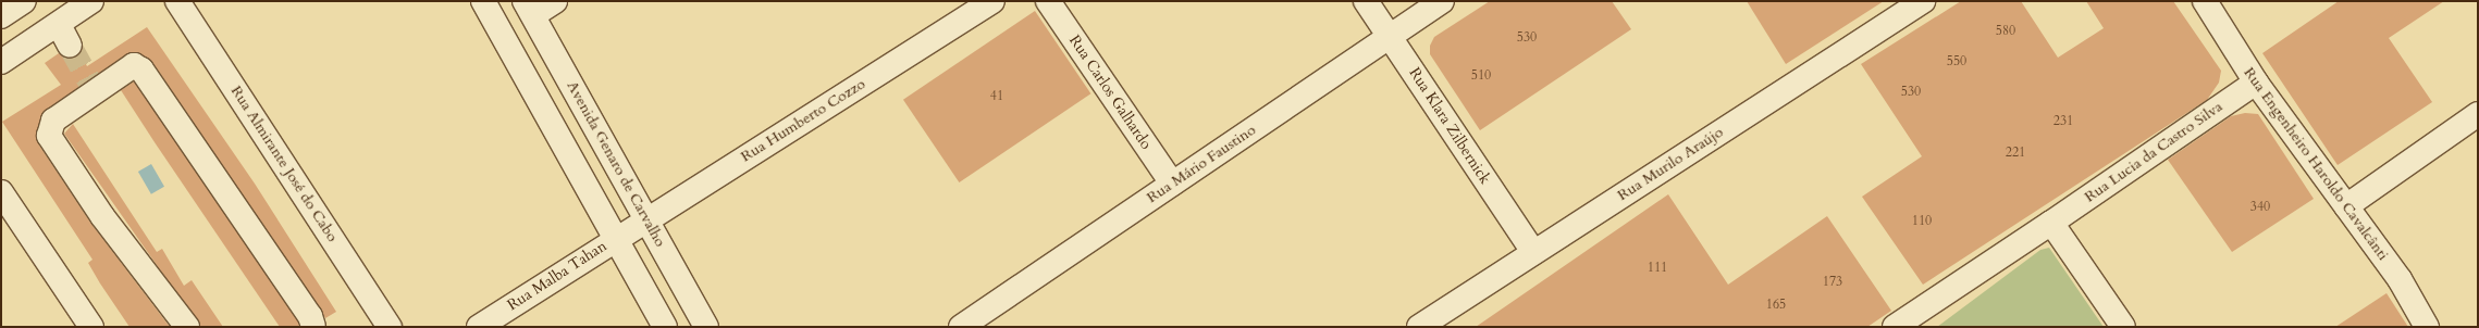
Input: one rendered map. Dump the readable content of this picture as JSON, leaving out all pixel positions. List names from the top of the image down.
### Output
{
  "streets": {
    "street": [
      "Rua Carlos Galhardo",
      "Rua Humberto Cozzo",
      "Rua Klara Zilbernick",
      "Rua Lucia da Castro Silva",
      "Rua Almirante José do Cabo",
      "Avenida Genaro de Carvalho",
      "Rua Mário Faustino",
      "Rua Murilo Araújo",
      "Rua Engenheiro Haroldo Cavalcânti",
      "Rua Malba Tahan"
    ]
  },
  "crossings": [
    ["Rua Carlos Galhardo", "Rua Mário Faustino"],
    ["Rua Humberto Cozzo", "Avenida Genaro de Carvalho"],
    ["Rua Humberto Cozzo", "Rua Malba Tahan"],
    ["Rua Klara Zilbernick", "Rua Mário Faustino"],
    ["Rua Klara Zilbernick", "Rua Murilo Araújo"],
    ["Rua Lucia da Castro Silva", "Rua Engenheiro Haroldo Cavalcânti"]
  ],
  "house_numbers": [
    "580",
    "530",
    "550",
    "510",
    "530",
    "41",
    "231",
    "221",
    "340",
    "110",
    "111",
    "173",
    "165"
  ]
}
